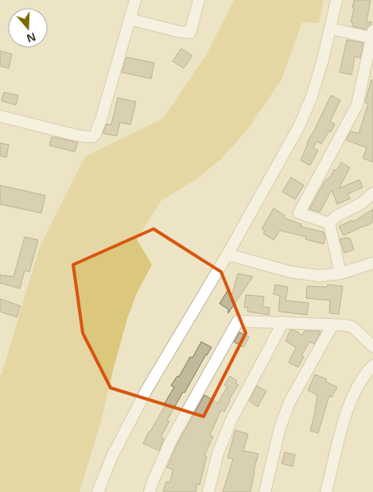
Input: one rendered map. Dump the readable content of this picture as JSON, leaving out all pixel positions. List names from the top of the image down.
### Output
{
  "north": "bottom"
}
